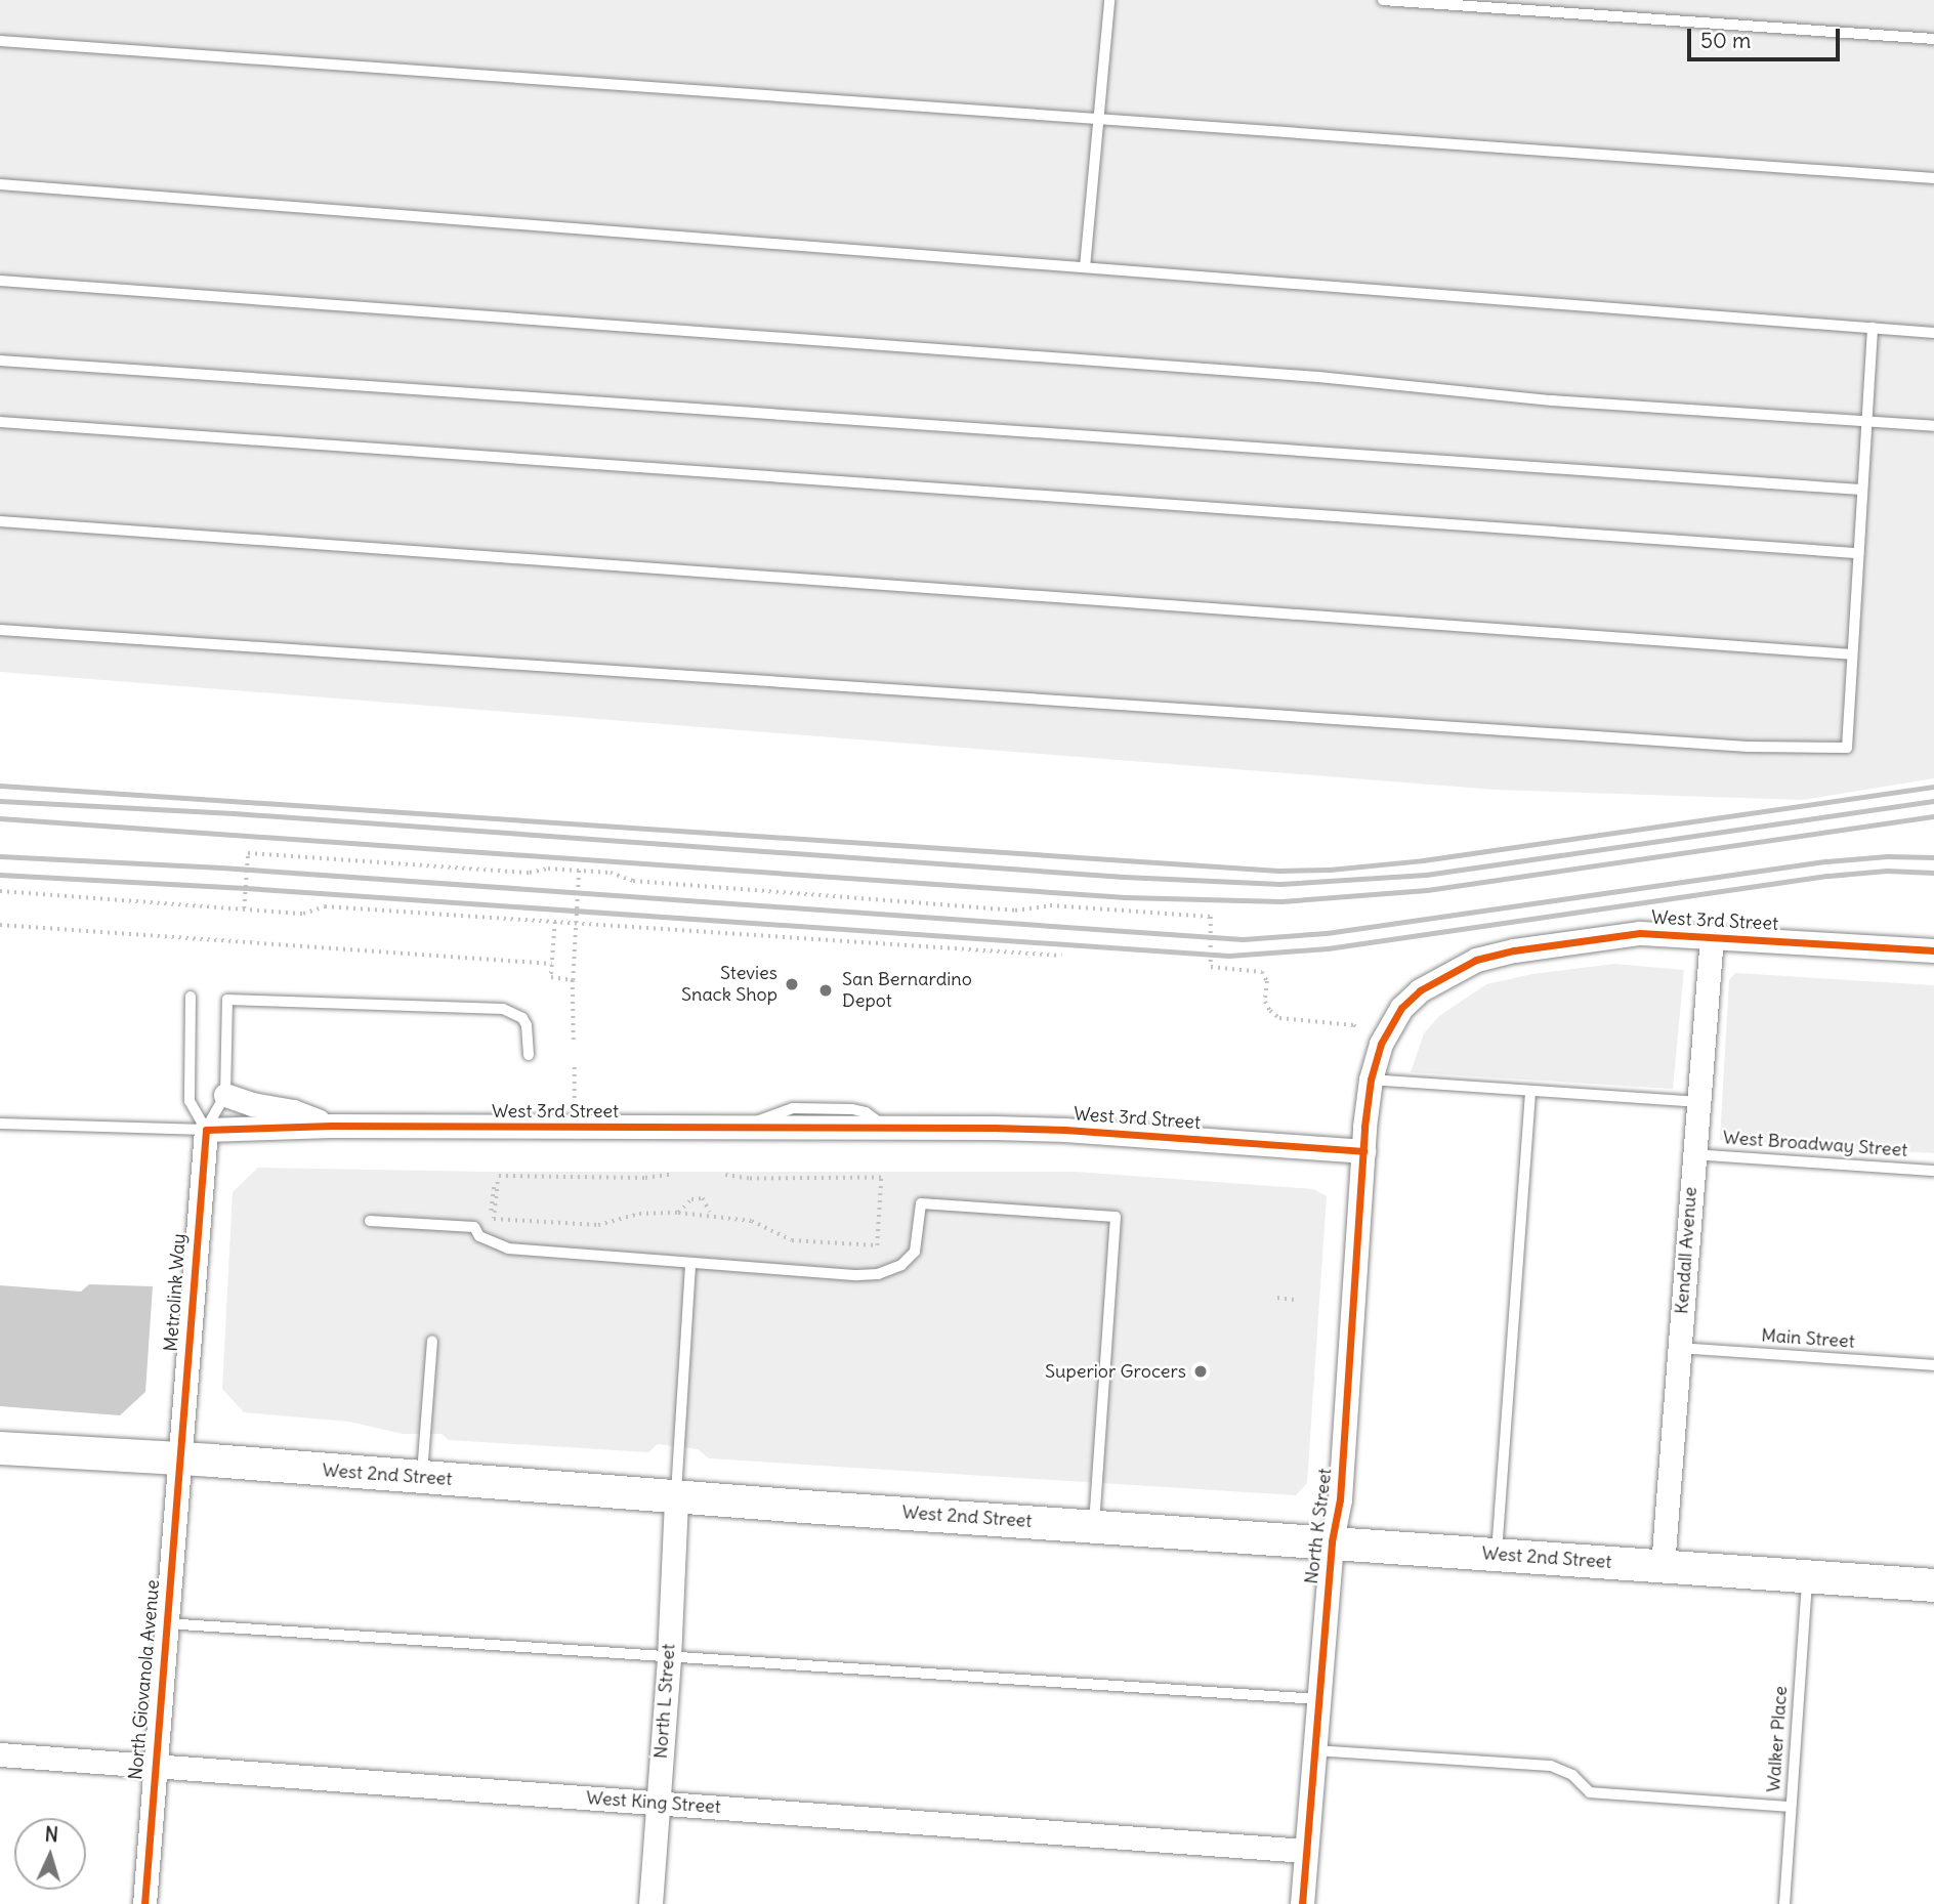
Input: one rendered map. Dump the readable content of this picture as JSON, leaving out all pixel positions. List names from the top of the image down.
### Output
{
  "streets": {
    "main road": ["West 2nd Street"],
    "street": [
      "West 3rd Street",
      "Kendall Avenue",
      "Metrolink Way",
      "North K Street",
      "North Giovanola Avenue",
      "North L Street",
      "West King Street"
    ],
    "lane": ["West Broadway Street", "Main Street", "Walker Place"]
  },
  "crossings": [
    ["West 3rd Street", "Kendall Avenue"],
    ["West 3rd Street", "Metrolink Way"],
    ["West 3rd Street", "North K Street"],
    ["West Broadway Street", "Kendall Avenue"],
    ["Kendall Avenue", "Main Street"],
    ["Kendall Avenue", "West 2nd Street"],
    ["Metrolink Way", "West 2nd Street"],
    ["Metrolink Way", "North Giovanola Avenue"],
    ["West 2nd Street", "North K Street"],
    ["West 2nd Street", "North Giovanola Avenue"],
    ["West 2nd Street", "North L Street"],
    ["West 2nd Street", "Walker Place"],
    ["North K Street", "West King Street"],
    ["North Giovanola Avenue", "West King Street"],
    ["North L Street", "West King Street"]
  ],
  "places": ["Stevies Snack Shop", "San Bernardino Depot", "Superior Grocers"],
  "scale_bar": "50 m",
  "north": "top"
}
